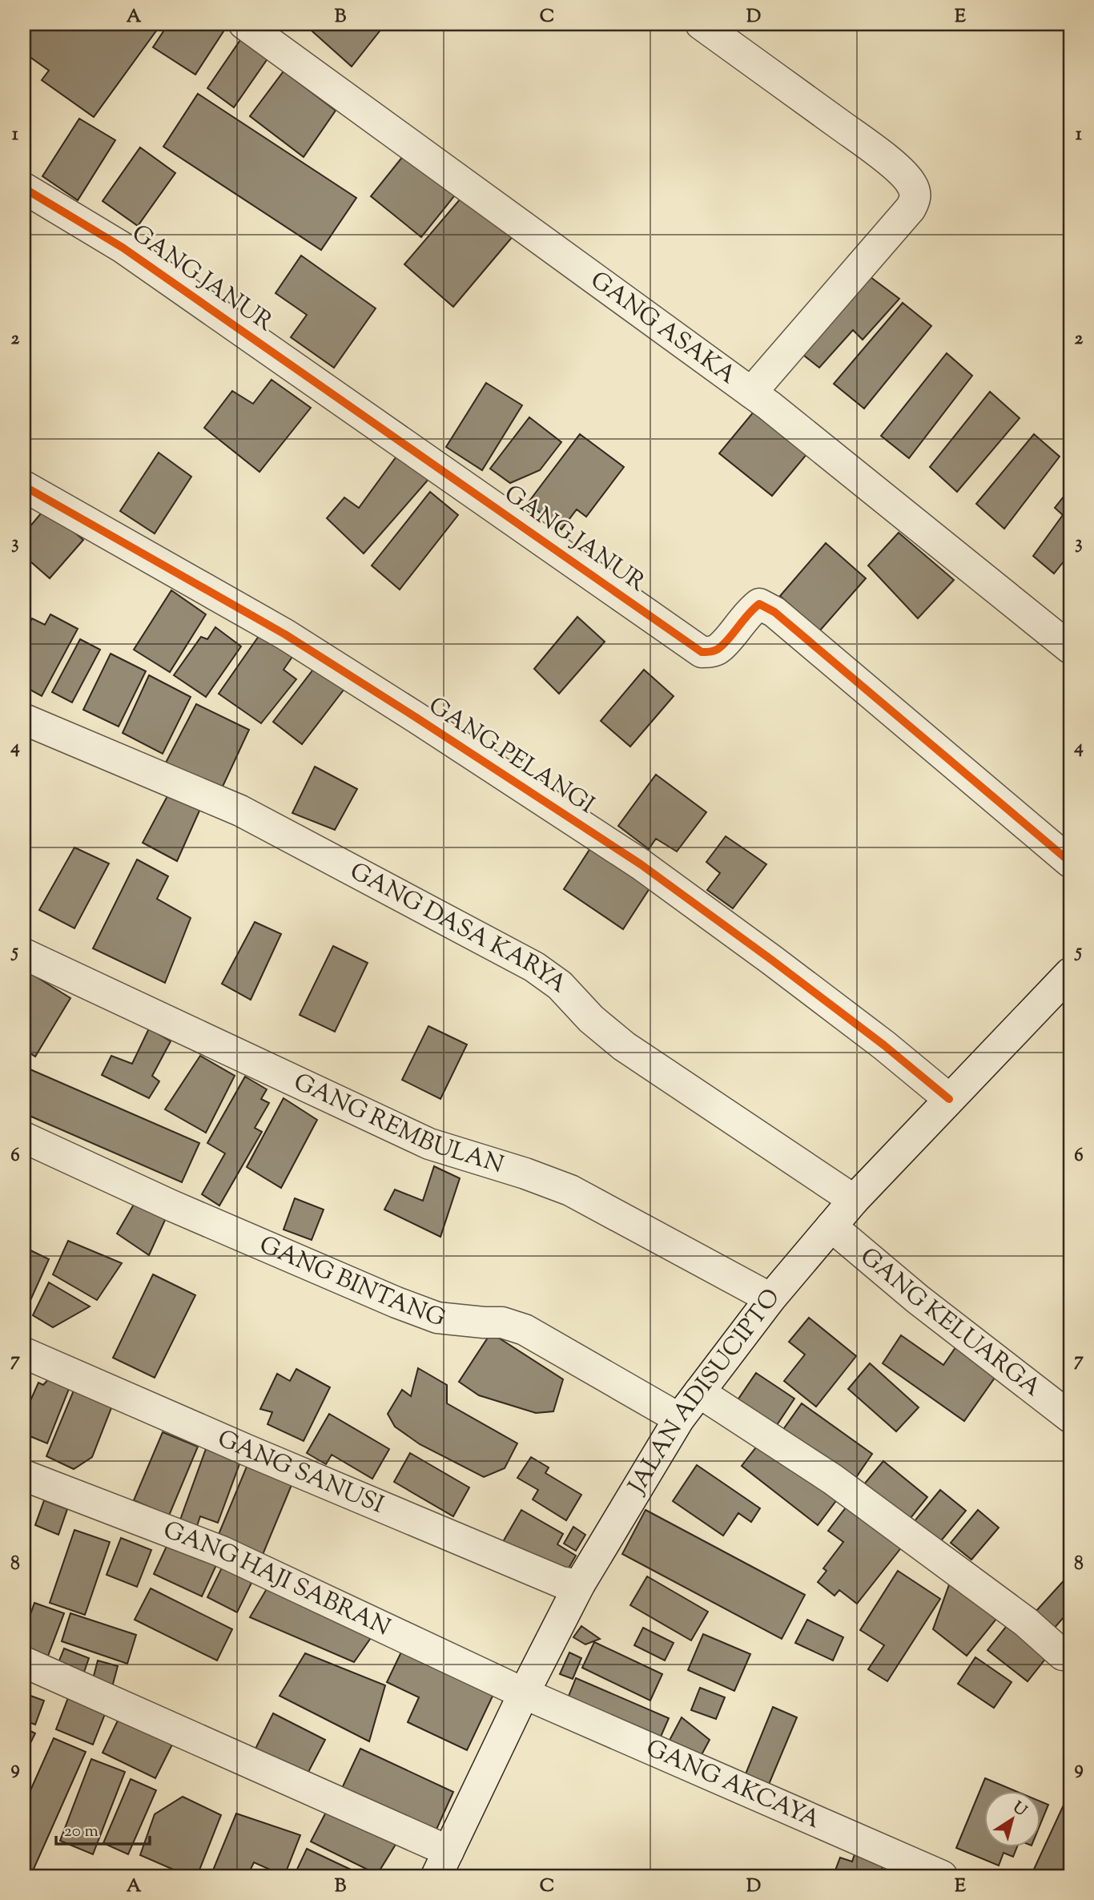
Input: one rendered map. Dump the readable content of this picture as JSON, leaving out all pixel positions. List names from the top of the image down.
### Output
{
  "streets": {
    "street": [
      "GANG JANUR",
      "GANG ASAKA",
      "GANG PELANGI",
      "GANG DASA KARYA",
      "GANG REMBULAN",
      "GANG BINTANG",
      "GANG KELUARGA",
      "JALAN ADISUCIPTO",
      "GANG SANUSI",
      "GANG HAJI SABRAN",
      "GANG AKCAYA"
    ]
  },
  "crossings": [
    ["GANG PELANGI", "JALAN ADISUCIPTO"],
    ["GANG DASA KARYA", "JALAN ADISUCIPTO"],
    ["GANG REMBULAN", "JALAN ADISUCIPTO"],
    ["GANG BINTANG", "JALAN ADISUCIPTO"],
    ["GANG KELUARGA", "JALAN ADISUCIPTO"],
    ["JALAN ADISUCIPTO", "GANG SANUSI"],
    ["JALAN ADISUCIPTO", "GANG HAJI SABRAN"],
    ["JALAN ADISUCIPTO", "GANG AKCAYA"],
    ["GANG HAJI SABRAN", "GANG AKCAYA"]
  ],
  "scale_bar": "20 m",
  "north": "top right",
  "grid": {
    "columns": [
      "A",
      "B",
      "C",
      "D",
      "E"
    ],
    "rows": [
      "1",
      "2",
      "3",
      "4",
      "5",
      "6",
      "7",
      "8",
      "9"
    ]
  }
}
